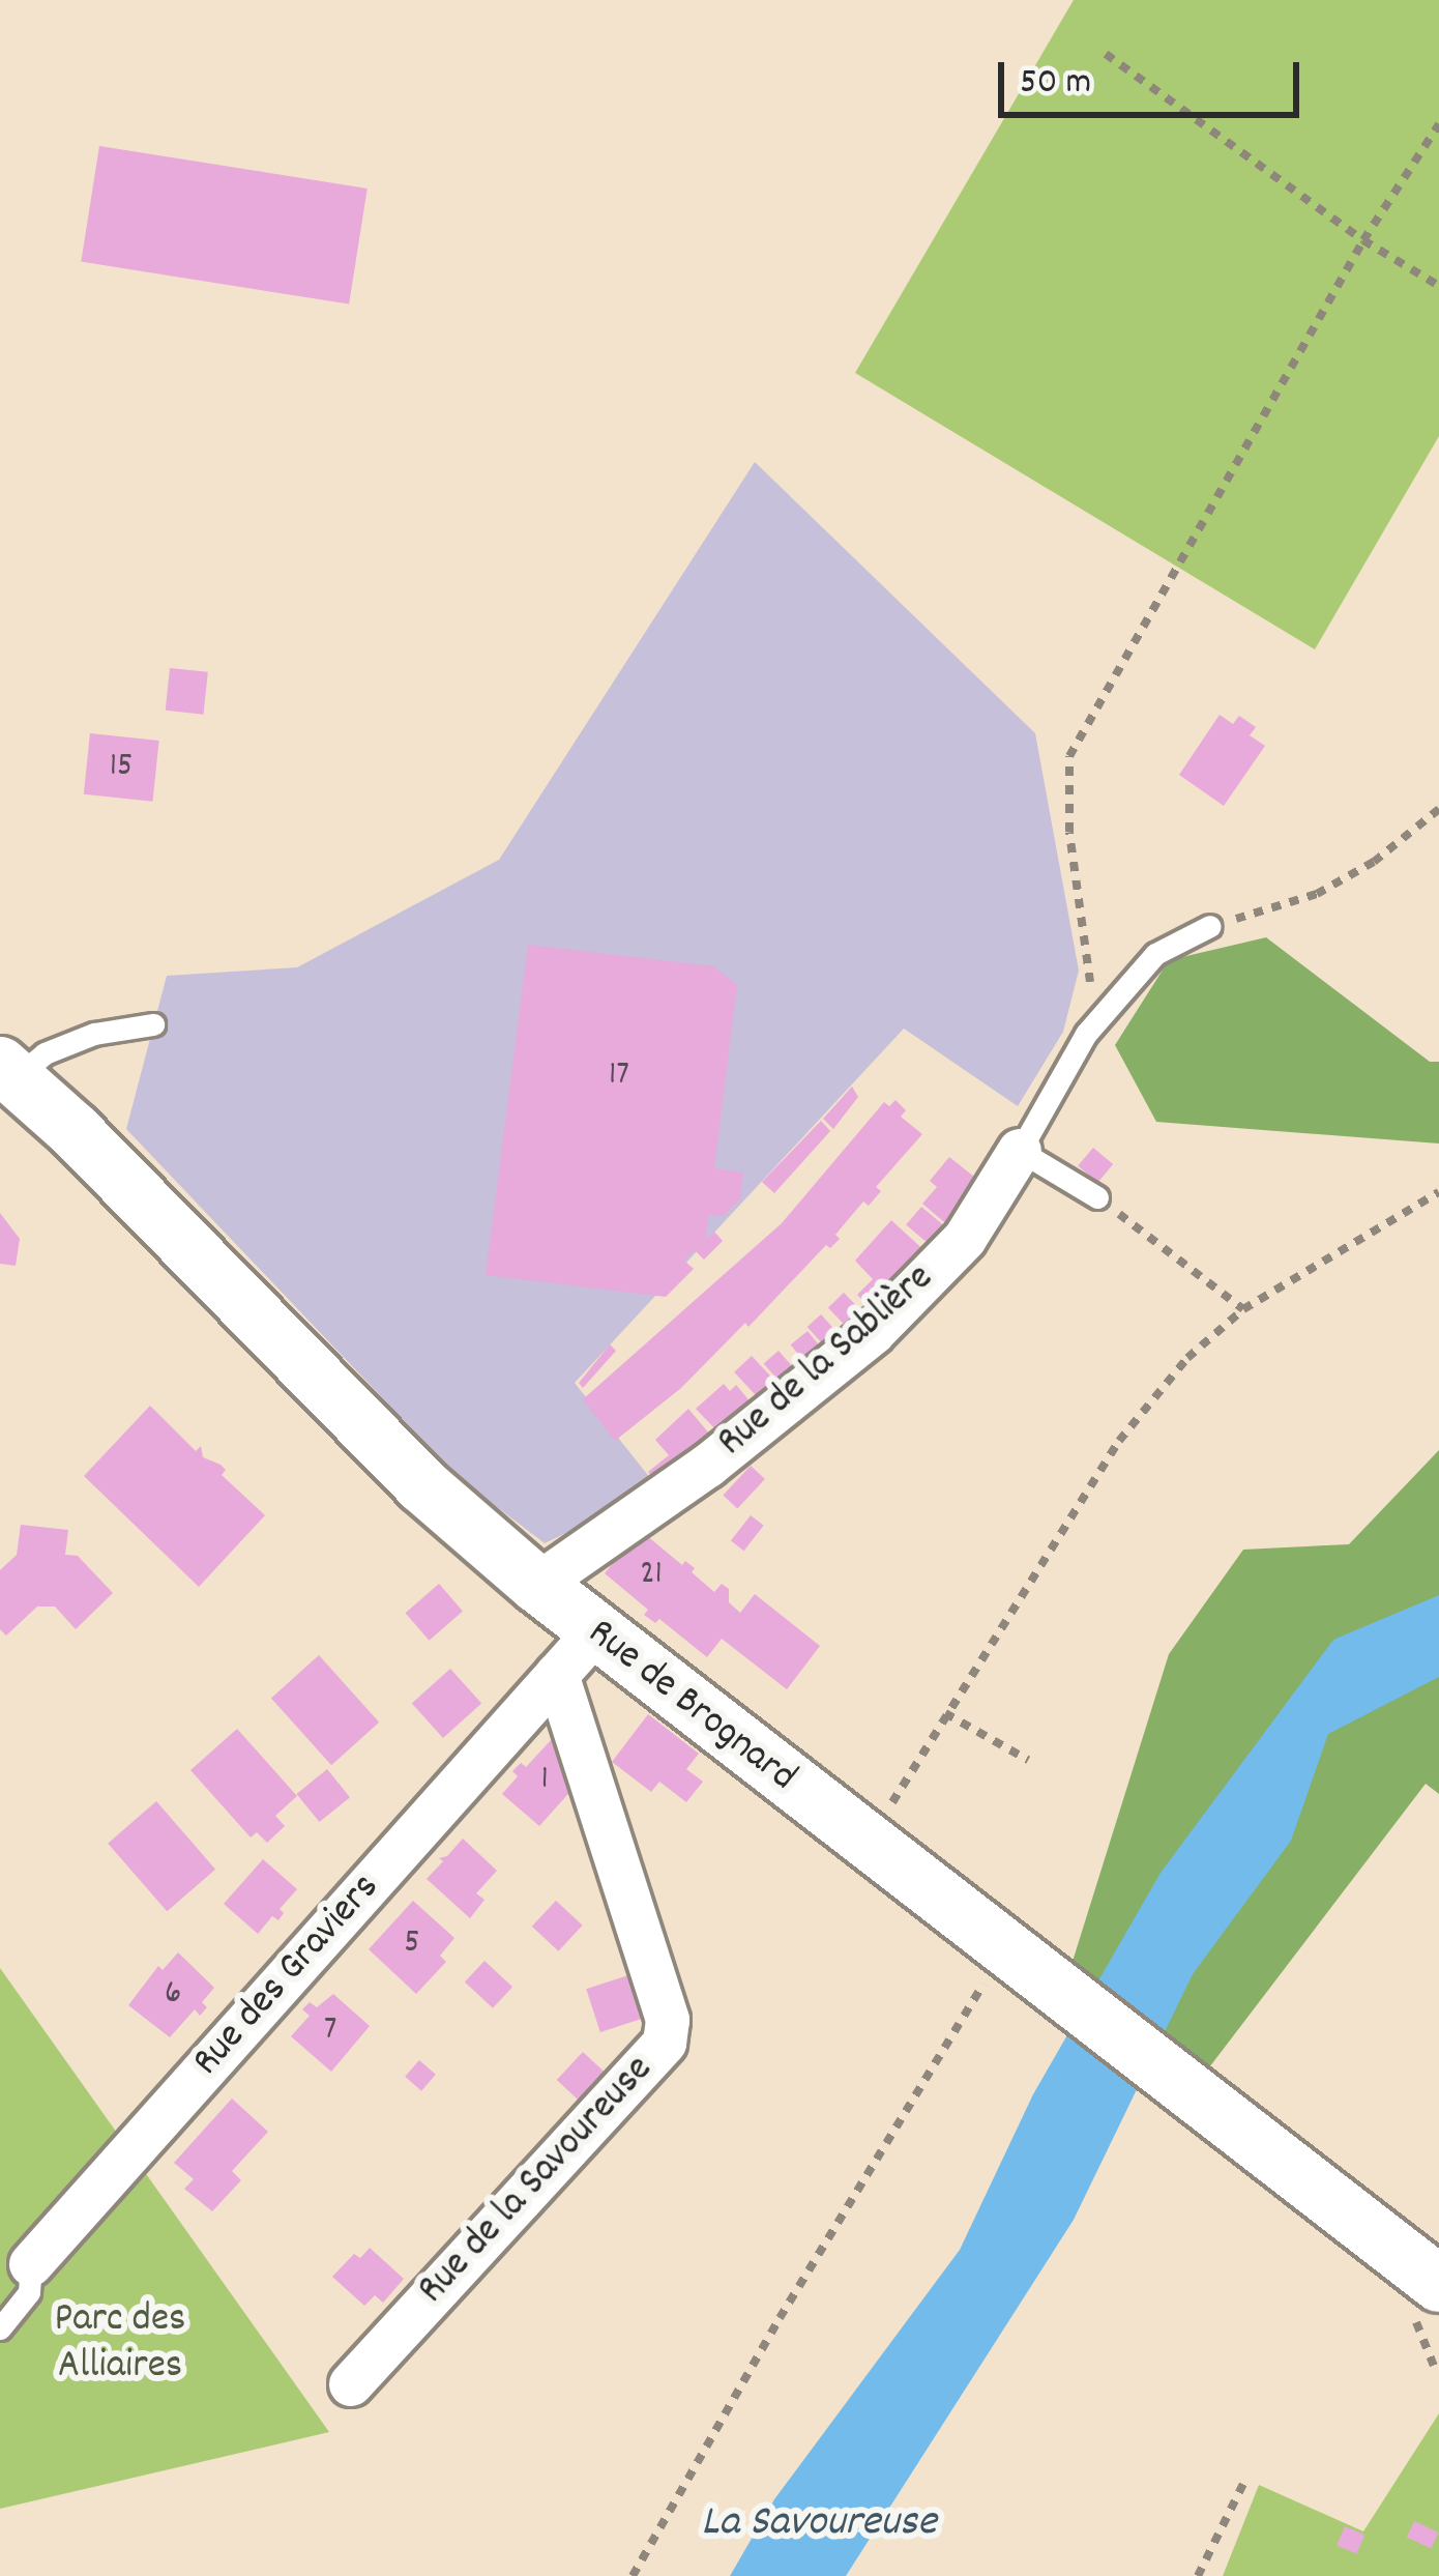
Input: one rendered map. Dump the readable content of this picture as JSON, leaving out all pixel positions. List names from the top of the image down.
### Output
{
  "streets": {
    "street": [
      "Rue de la Sablière",
      "Rue de Brognard",
      "Rue des Graviers",
      "Rue de la Savoureuse"
    ]
  },
  "crossings": [
    ["Rue de la Sablière", "Rue de Brognard"],
    ["Rue de Brognard", "Rue des Graviers"],
    ["Rue des Graviers", "Rue de la Savoureuse"]
  ],
  "water": ["La Savoureuse"],
  "parks": ["Parc des Alliaires"],
  "house_numbers": [
    "15",
    "17",
    "21",
    "1",
    "5",
    "6",
    "7"
  ],
  "scale_bar": "50 m"
}
